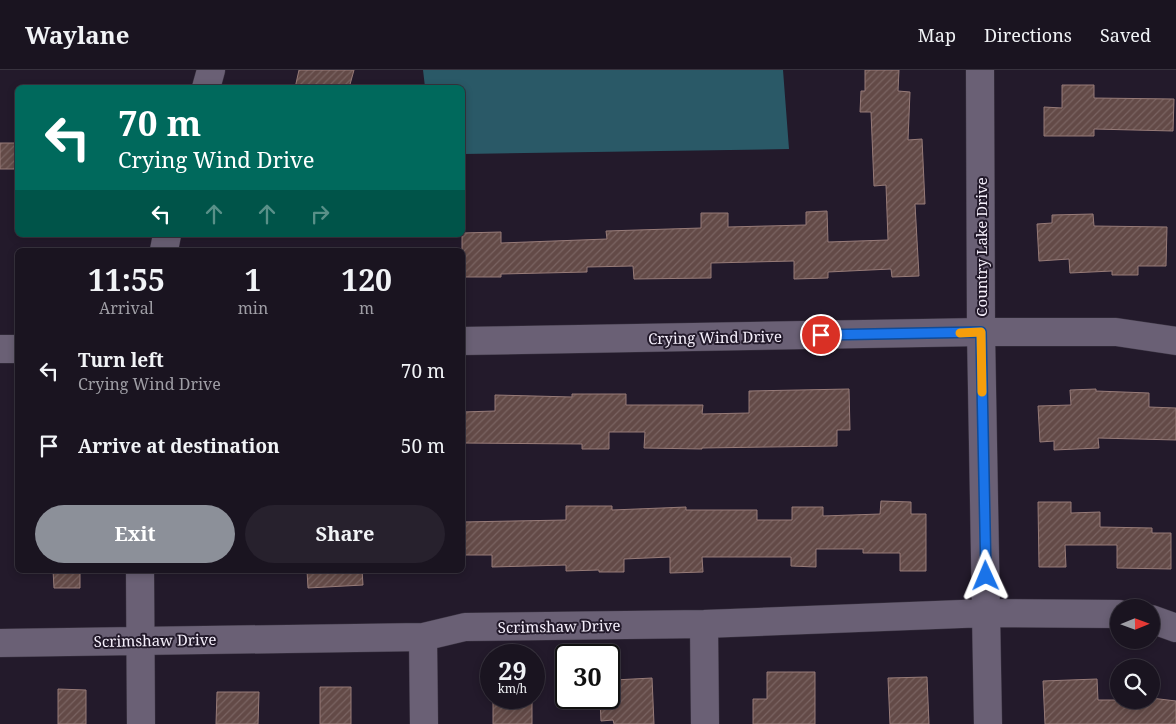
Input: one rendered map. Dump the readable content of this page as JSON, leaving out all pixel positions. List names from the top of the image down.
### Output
{
  "streets": {
    "street": ["Country Lake Drive", "Crying Wind Drive", "Scrimshaw Drive"]
  },
  "crossings": [
    ["Country Lake Drive", "Crying Wind Drive"],
    ["Country Lake Drive", "Scrimshaw Drive"]
  ],
  "north": "right",
  "page": {
    "header": "Waylane",
    "nav": ["Map", "Directions", "Saved"],
    "turn": ["70 m", "Crying Wind Drive"],
    "eta": [
      "11:55",
      "Arrival",
      "1",
      "min",
      "120",
      "m"
    ],
    "list": [
      {
        "name": "Turn left",
        "note": "Crying Wind Drive",
        "value": "70 m"
      },
      {
        "name": "Arrive at destination",
        "value": "50 m"
      }
    ],
    "buttons": ["Exit", "Share"],
    "speed": "29 km/h",
    "limit": "30"
  }
}
